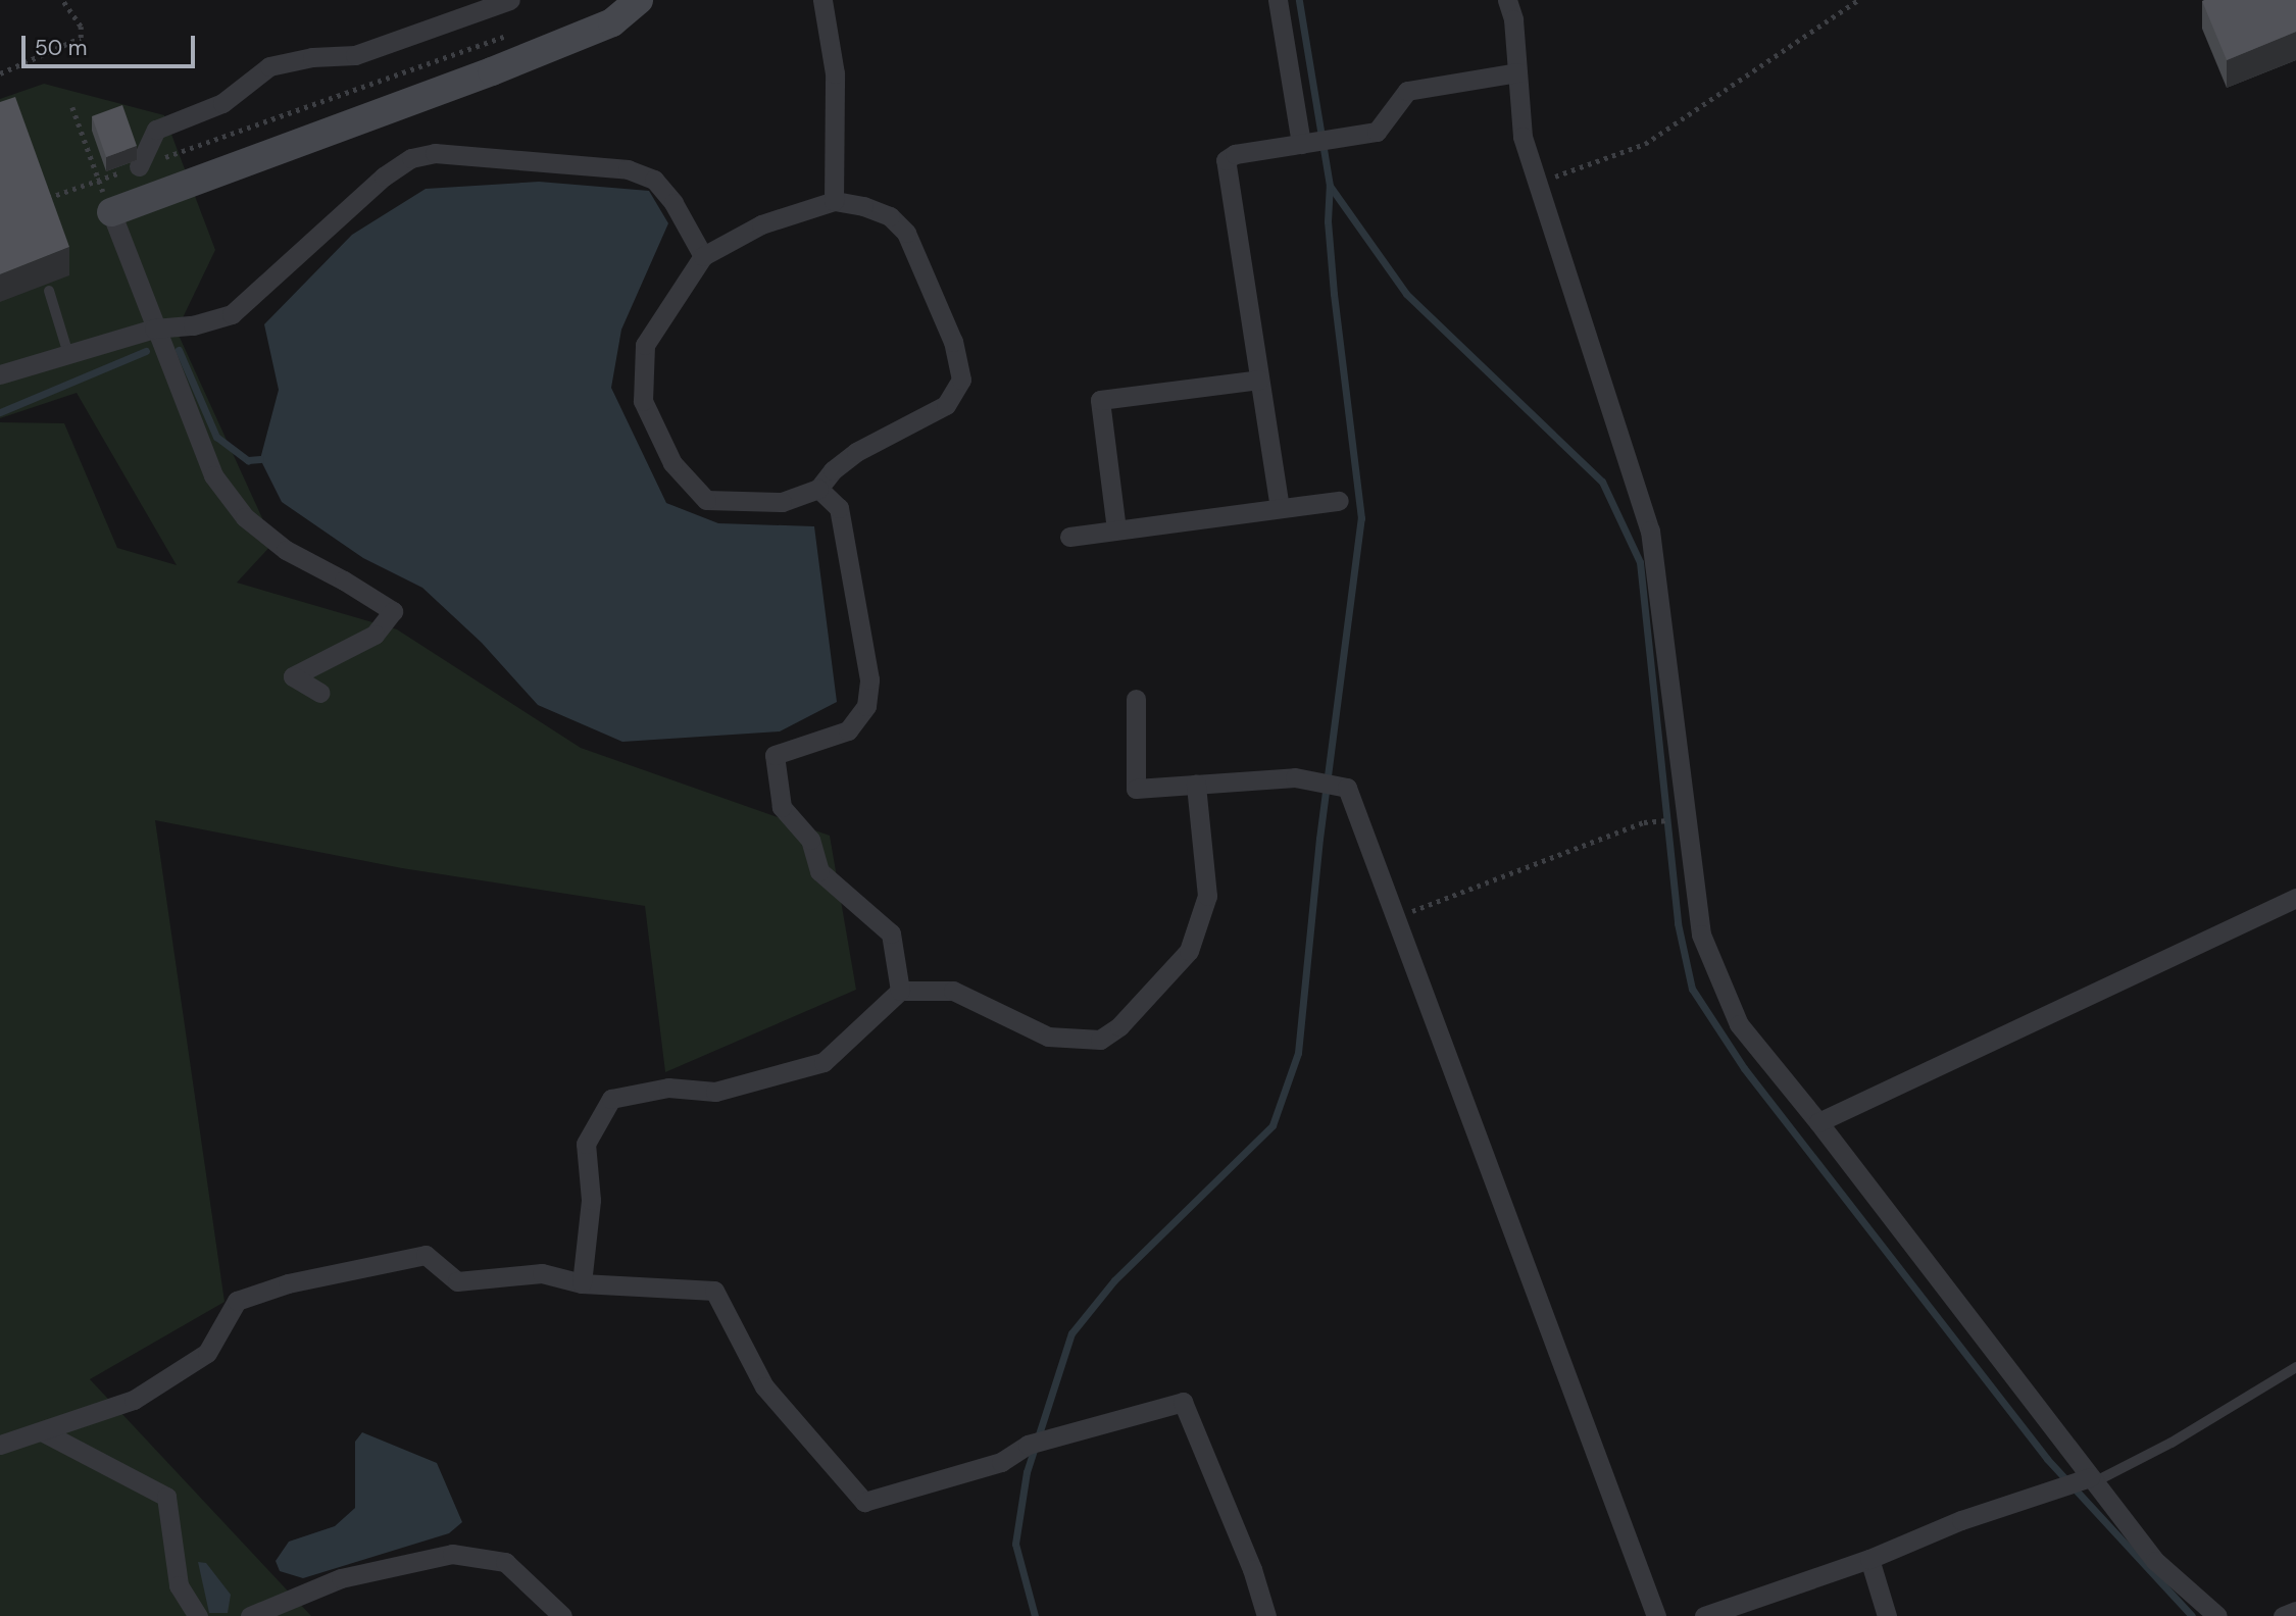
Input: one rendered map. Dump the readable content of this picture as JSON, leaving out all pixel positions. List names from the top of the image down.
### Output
{
  "scale_bar": "50 m"
}
